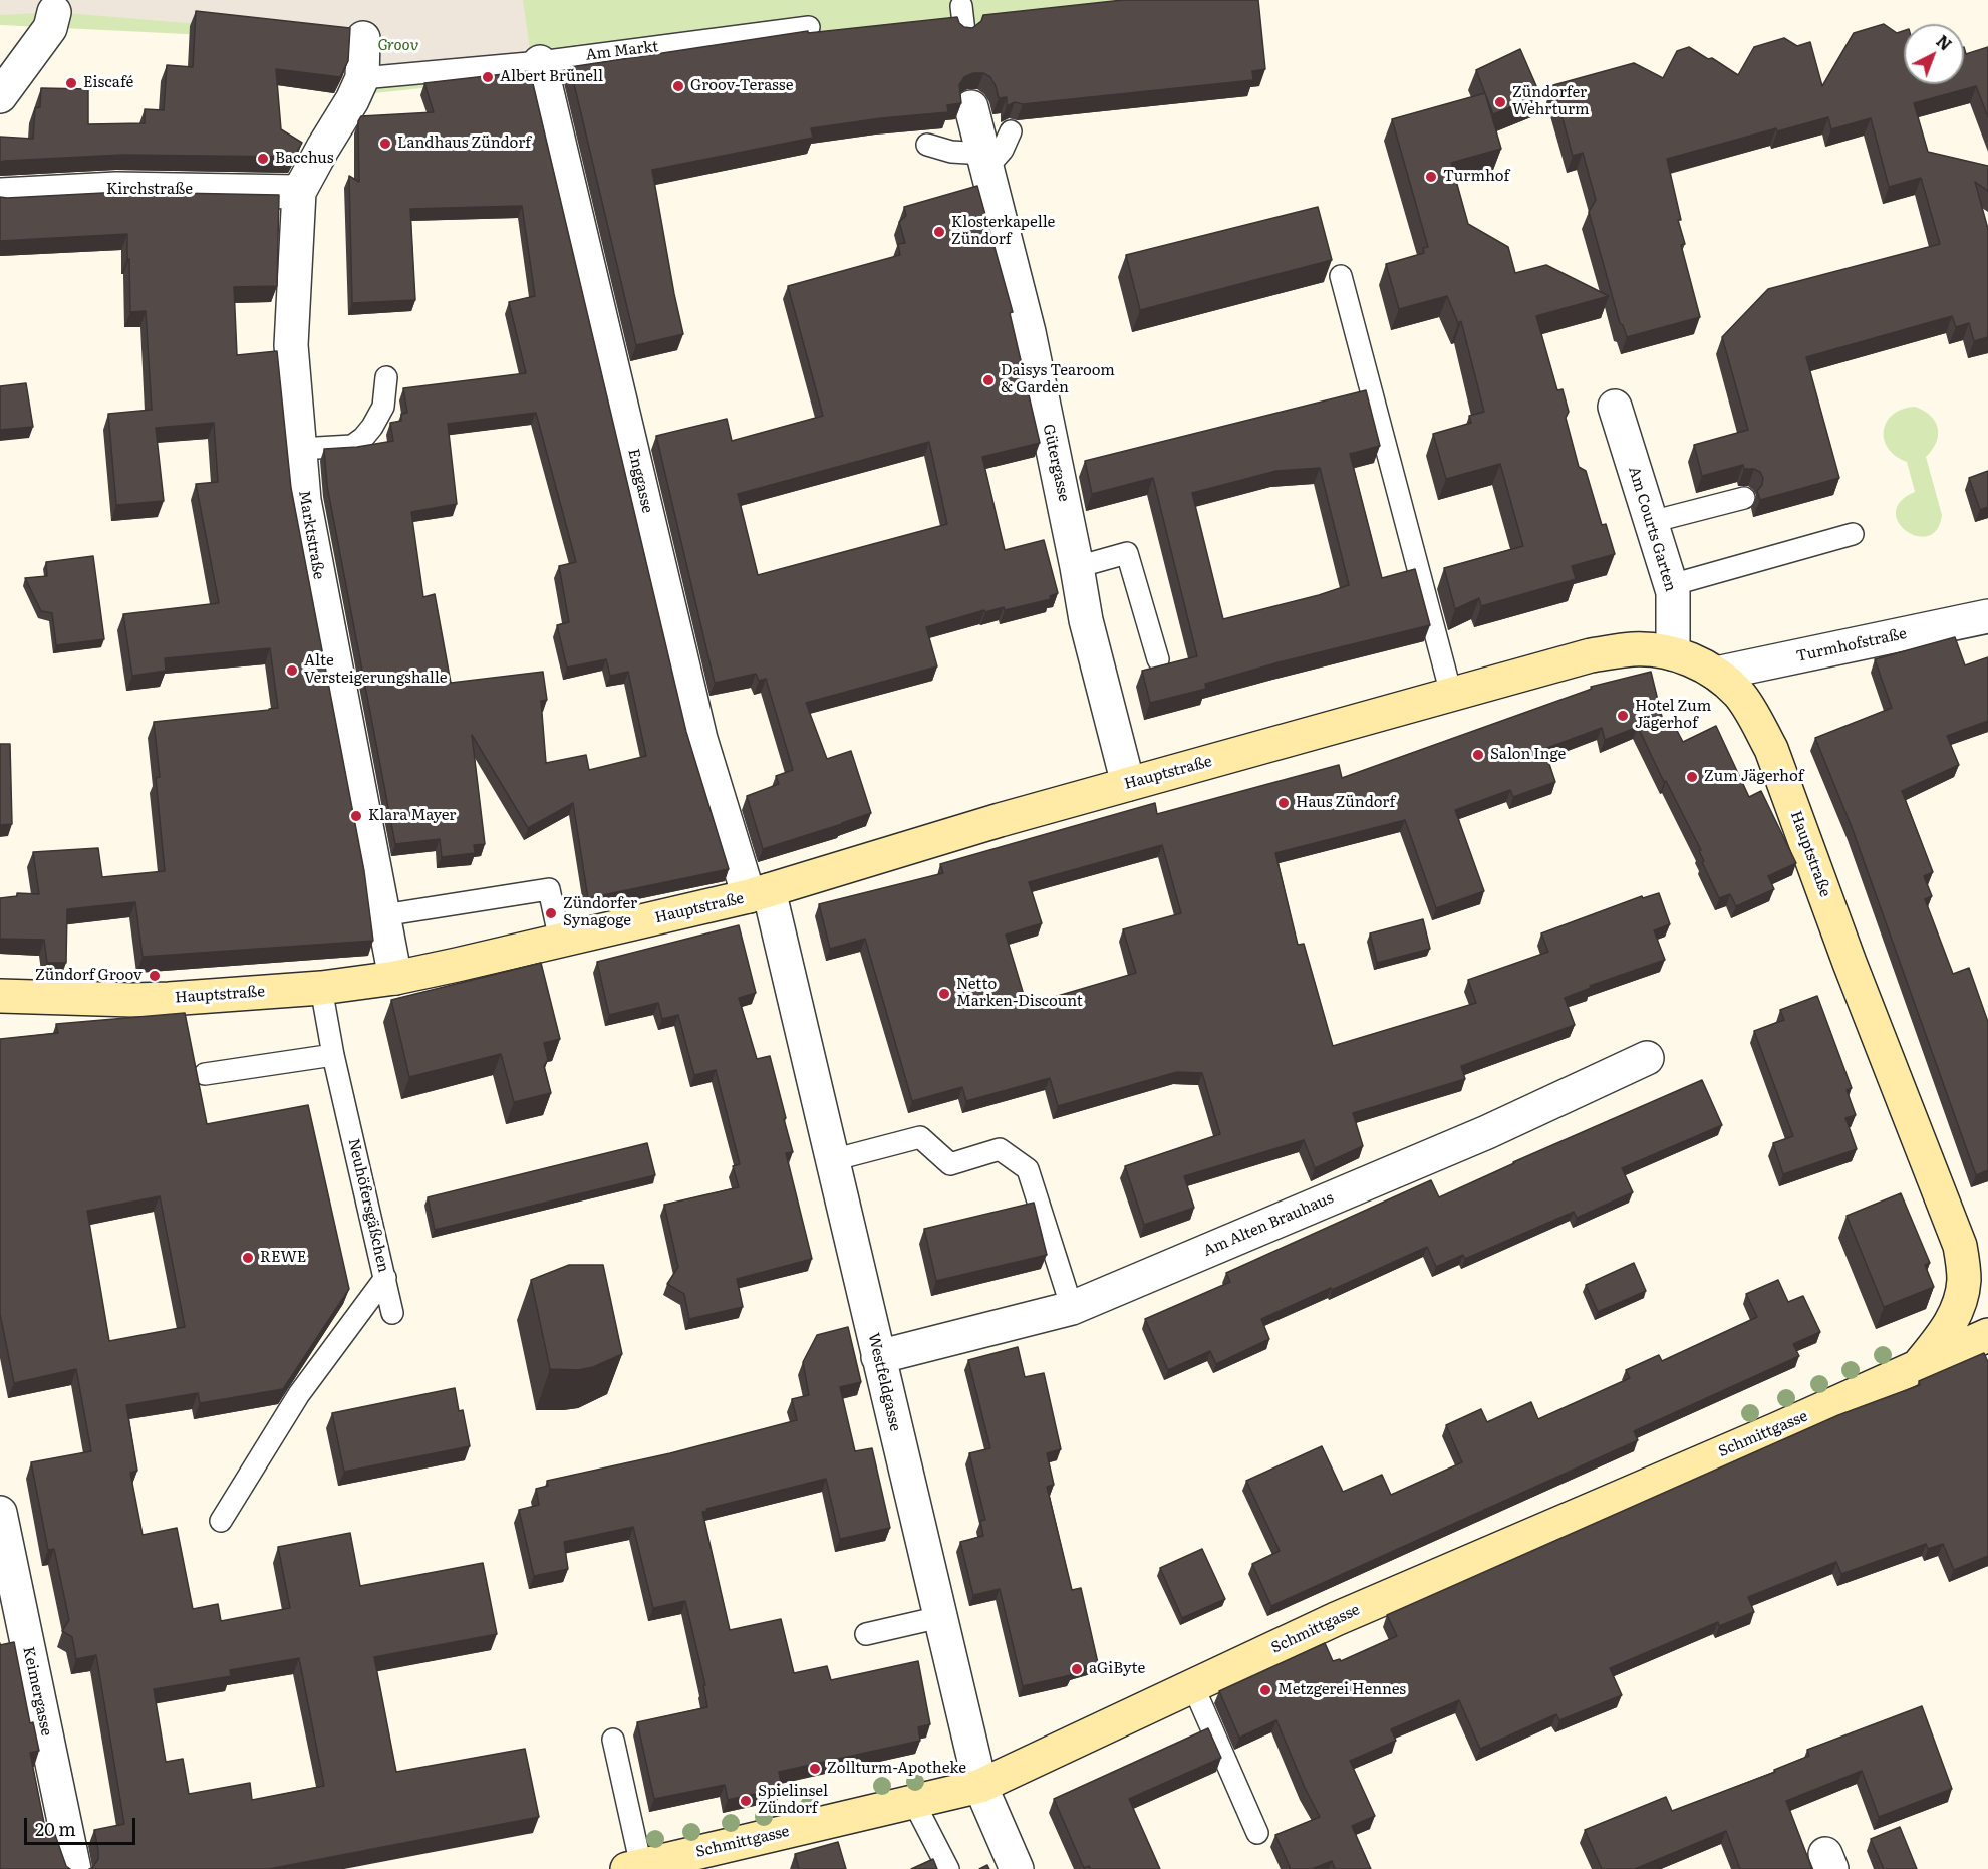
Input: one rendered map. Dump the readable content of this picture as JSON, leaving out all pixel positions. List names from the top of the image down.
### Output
{
  "streets": {
    "main road": ["Hauptstraße", "Schmittgasse"],
    "street": [
      "Kirchstraße",
      "Gütergasse",
      "Enggasse",
      "Am Courts Garten",
      "Marktstraße",
      "Turmhofstraße",
      "Am Alten Brauhaus",
      "Westfeldgasse",
      "Keimergasse"
    ],
    "lane": ["Am Markt", "Neuhöfersgäßchen"]
  },
  "crossings": [
    ["Am Markt", "Enggasse"],
    ["Am Markt", "Marktstraße"],
    ["Kirchstraße", "Marktstraße"],
    ["Gütergasse", "Hauptstraße"],
    ["Enggasse", "Hauptstraße"],
    ["Enggasse", "Westfeldgasse"],
    ["Am Courts Garten", "Hauptstraße"],
    ["Marktstraße", "Hauptstraße"],
    ["Turmhofstraße", "Hauptstraße"],
    ["Hauptstraße", "Neuhöfersgäßchen"],
    ["Hauptstraße", "Westfeldgasse"],
    ["Hauptstraße", "Schmittgasse"],
    ["Am Alten Brauhaus", "Westfeldgasse"],
    ["Westfeldgasse", "Schmittgasse"]
  ],
  "parks": ["Groov"],
  "places": [
    "Albert Brünell",
    "Eiscafé",
    "Groov-Terasse",
    "Zündorfer Wehrturm",
    "Landhaus Zündorf",
    "Bacchus",
    "Turmhof",
    "Klosterkapelle Zündorf",
    "Daisys Tearoom & Garden",
    "Alte Versteigerungshalle",
    "Hotel Zum Jägerhof",
    "Salon Inge",
    "Zum Jägerhof",
    "Haus Zündorf",
    "Klara Mayer",
    "Zündorfer Synagoge",
    "Zündorf Groov",
    "Netto Marken-Discount",
    "REWE",
    "aGiByte",
    "Metzgerei Hennes",
    "Zollturm-Apotheke",
    "Spielinsel Zündorf"
  ],
  "scale_bar": "20 m",
  "north": "top right"
}
